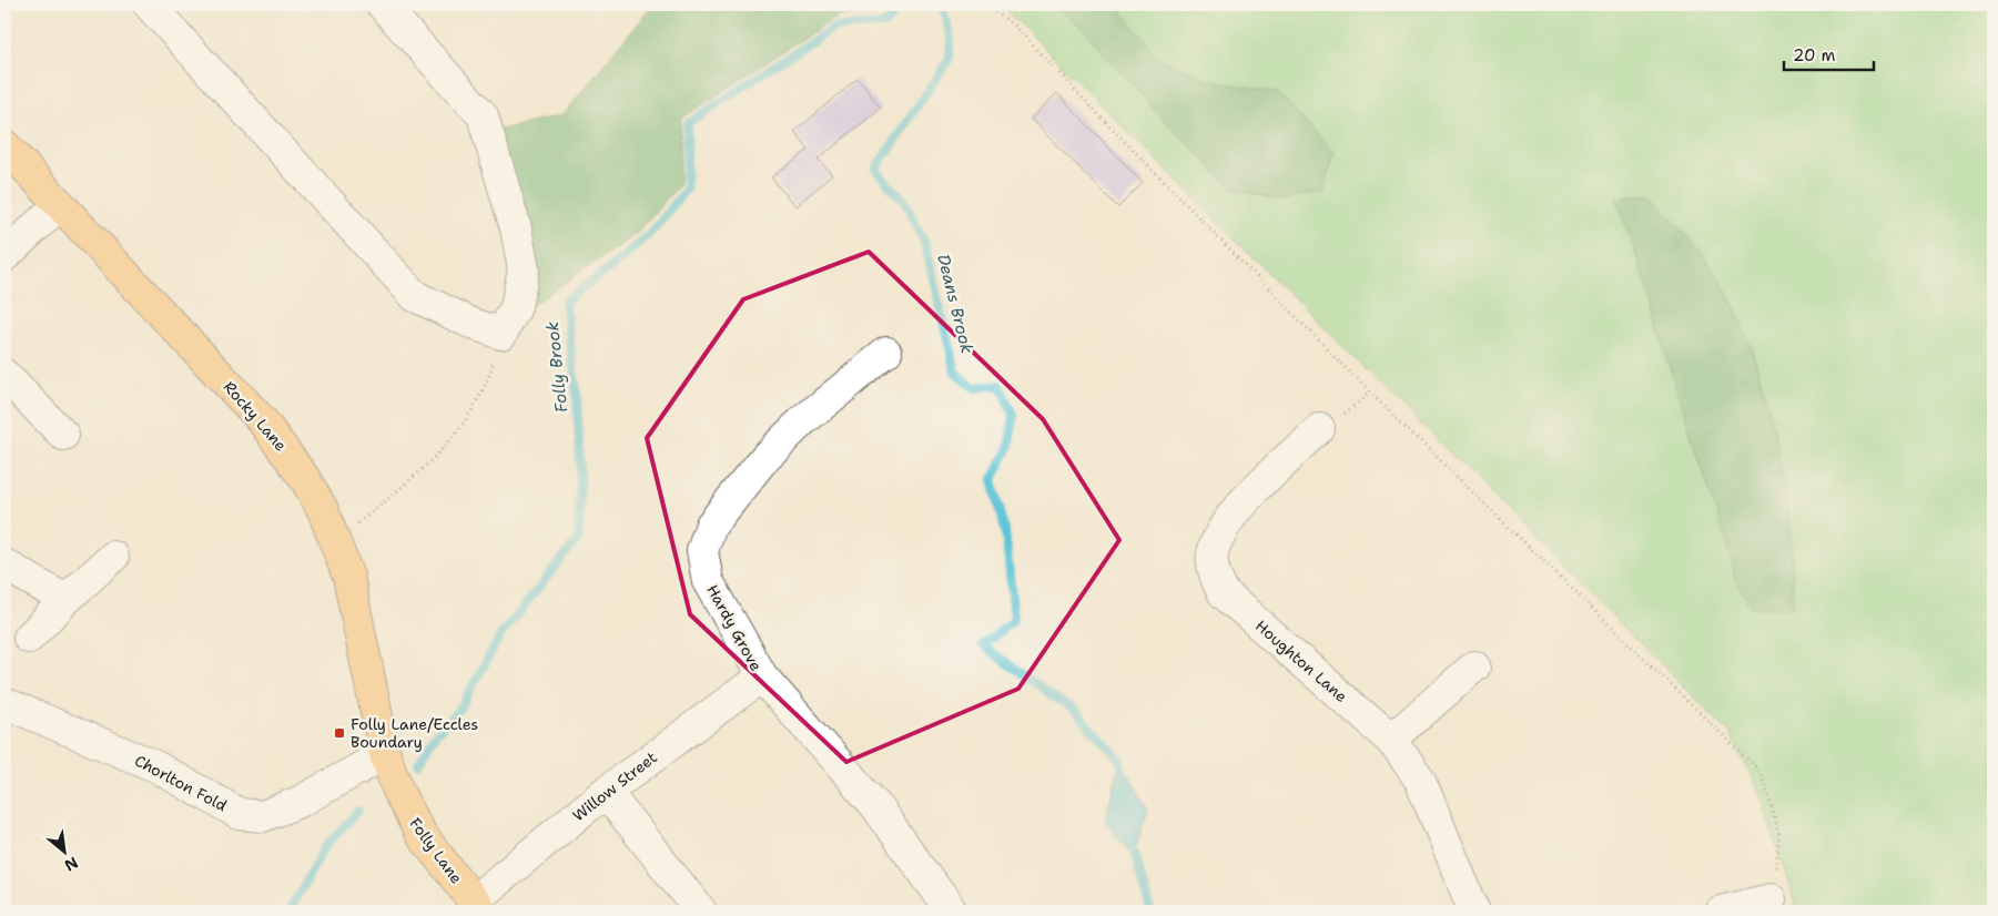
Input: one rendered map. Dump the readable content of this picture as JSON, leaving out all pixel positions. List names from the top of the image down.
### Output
{
  "streets": {
    "main road": ["Rocky Lane", "Folly Lane"],
    "street": [
      "Hardy Grove",
      "Houghton Lane",
      "Chorlton Fold",
      "Willow Street"
    ]
  },
  "crossings": [
    ["Rocky Lane", "Chorlton Fold"],
    ["Rocky Lane", "Folly Lane"],
    ["Hardy Grove", "Willow Street"],
    ["Chorlton Fold", "Folly Lane"],
    ["Willow Street", "Folly Lane"]
  ],
  "water": ["Deans Brook", "Folly Brook"],
  "places": {
    "transit": ["Folly Lane/Eccles Boundary"]
  },
  "scale_bar": "20 m",
  "north": "bottom right"
}
